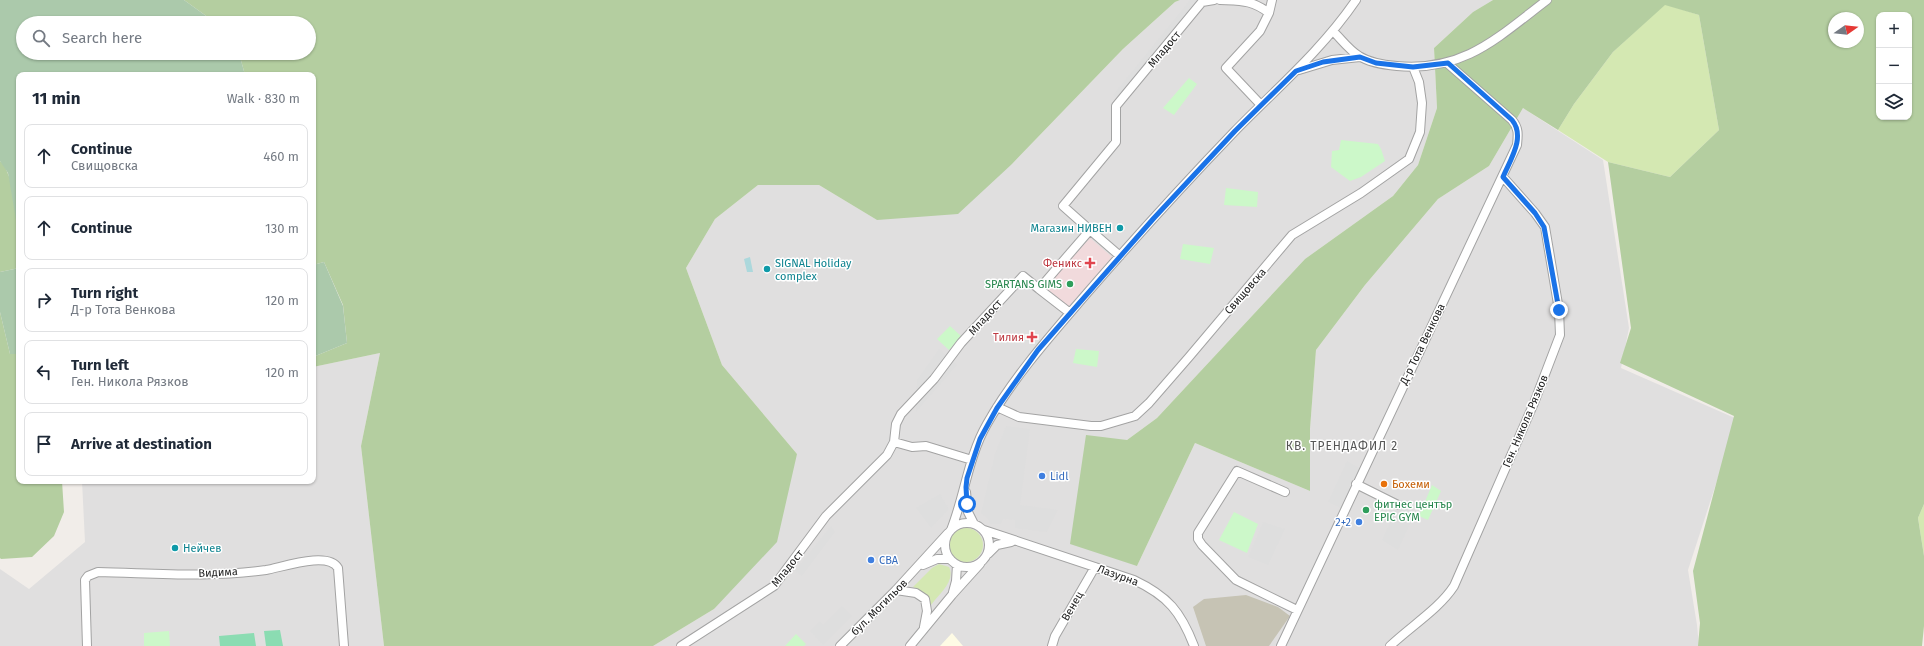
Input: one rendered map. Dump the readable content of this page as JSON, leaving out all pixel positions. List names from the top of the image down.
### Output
{
  "streets": {
    "street": [
      "Младост",
      "Свищовска",
      "Д-р Тота Венкова",
      "Ген. Никола Рязков",
      "Видима",
      "Лазурна",
      "Венец",
      "бул. Могильов"
    ]
  },
  "crossings": [
    ["Д-р Тота Венкова", "Ген. Никола Рязков"],
    ["Лазурна", "Венец"],
    ["Лазурна", "бул. Могильов"]
  ],
  "districts": ["КВ. ТРЕНДАФИЛ 2"],
  "places": {
    "other": [
      "Магазин НИВЕН",
      "SIGNAL Holiday complex",
      "SPARTANS GIMS",
      "Lidl",
      "Бохеми",
      "фитнес център EPIC GYM",
      "2+2",
      "Нейчев",
      "CBA"
    ],
    "health": ["Феникс", "Тилия"]
  },
  "north": "right",
  "page": {
    "map_buttons": ["+", "−"],
    "search": "Search here",
    "heading": ["11 min", "Walk · 830 m"],
    "list": [
      ["Continue", "Свищовска", "460 m"],
      ["Continue", "130 m"],
      ["Turn right", "Д-р Тота Венкова", "120 m"],
      ["Turn left", "Ген. Никола Рязков", "120 m"],
      "Arrive at destination"
    ]
  }
}
